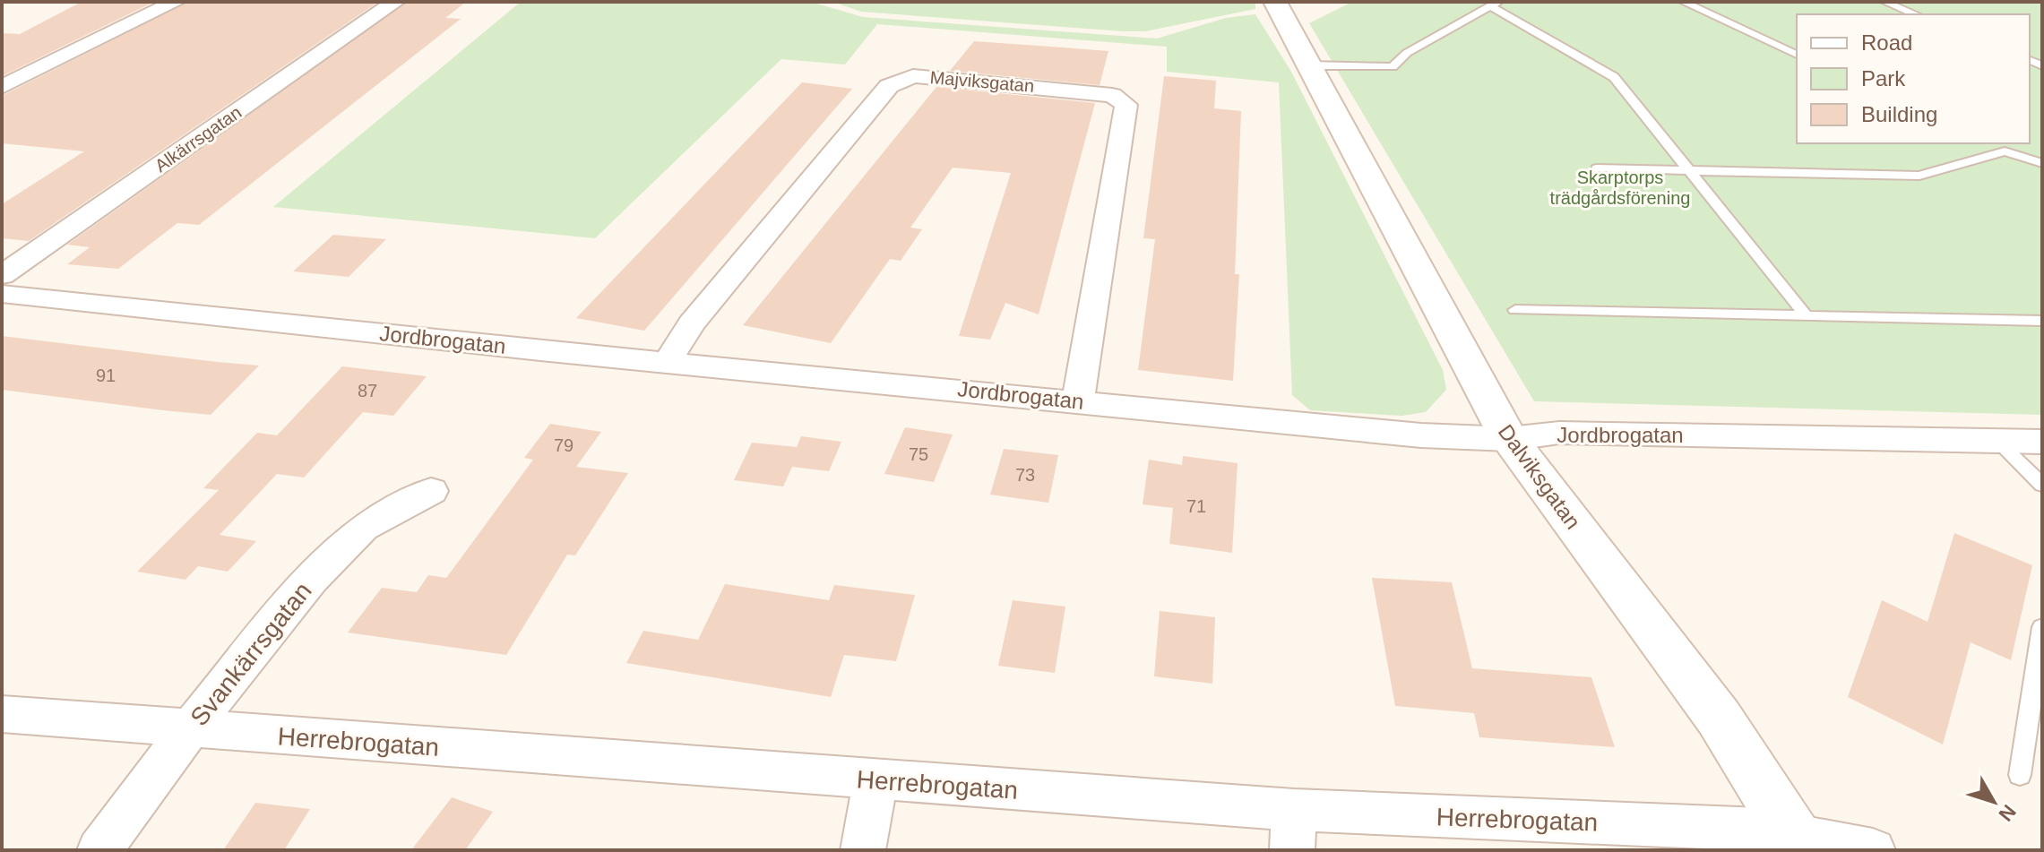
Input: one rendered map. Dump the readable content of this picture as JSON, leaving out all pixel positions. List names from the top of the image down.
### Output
{
  "streets": {
    "street": [
      "Majviksgatan",
      "Alkärrsgatan",
      "Jordbrogatan",
      "Dalviksgatan",
      "Svankärrsgatan",
      "Herrebrogatan"
    ]
  },
  "crossings": [
    ["Majviksgatan", "Jordbrogatan"],
    ["Jordbrogatan", "Dalviksgatan"],
    ["Dalviksgatan", "Herrebrogatan"],
    ["Svankärrsgatan", "Herrebrogatan"]
  ],
  "parks": ["Skarptorps trädgårdsförening"],
  "house_numbers": [
    "91",
    "87",
    "79",
    "75",
    "73",
    "71"
  ],
  "legend": ["Road", "Park", "Building"],
  "north": "bottom right"
}
